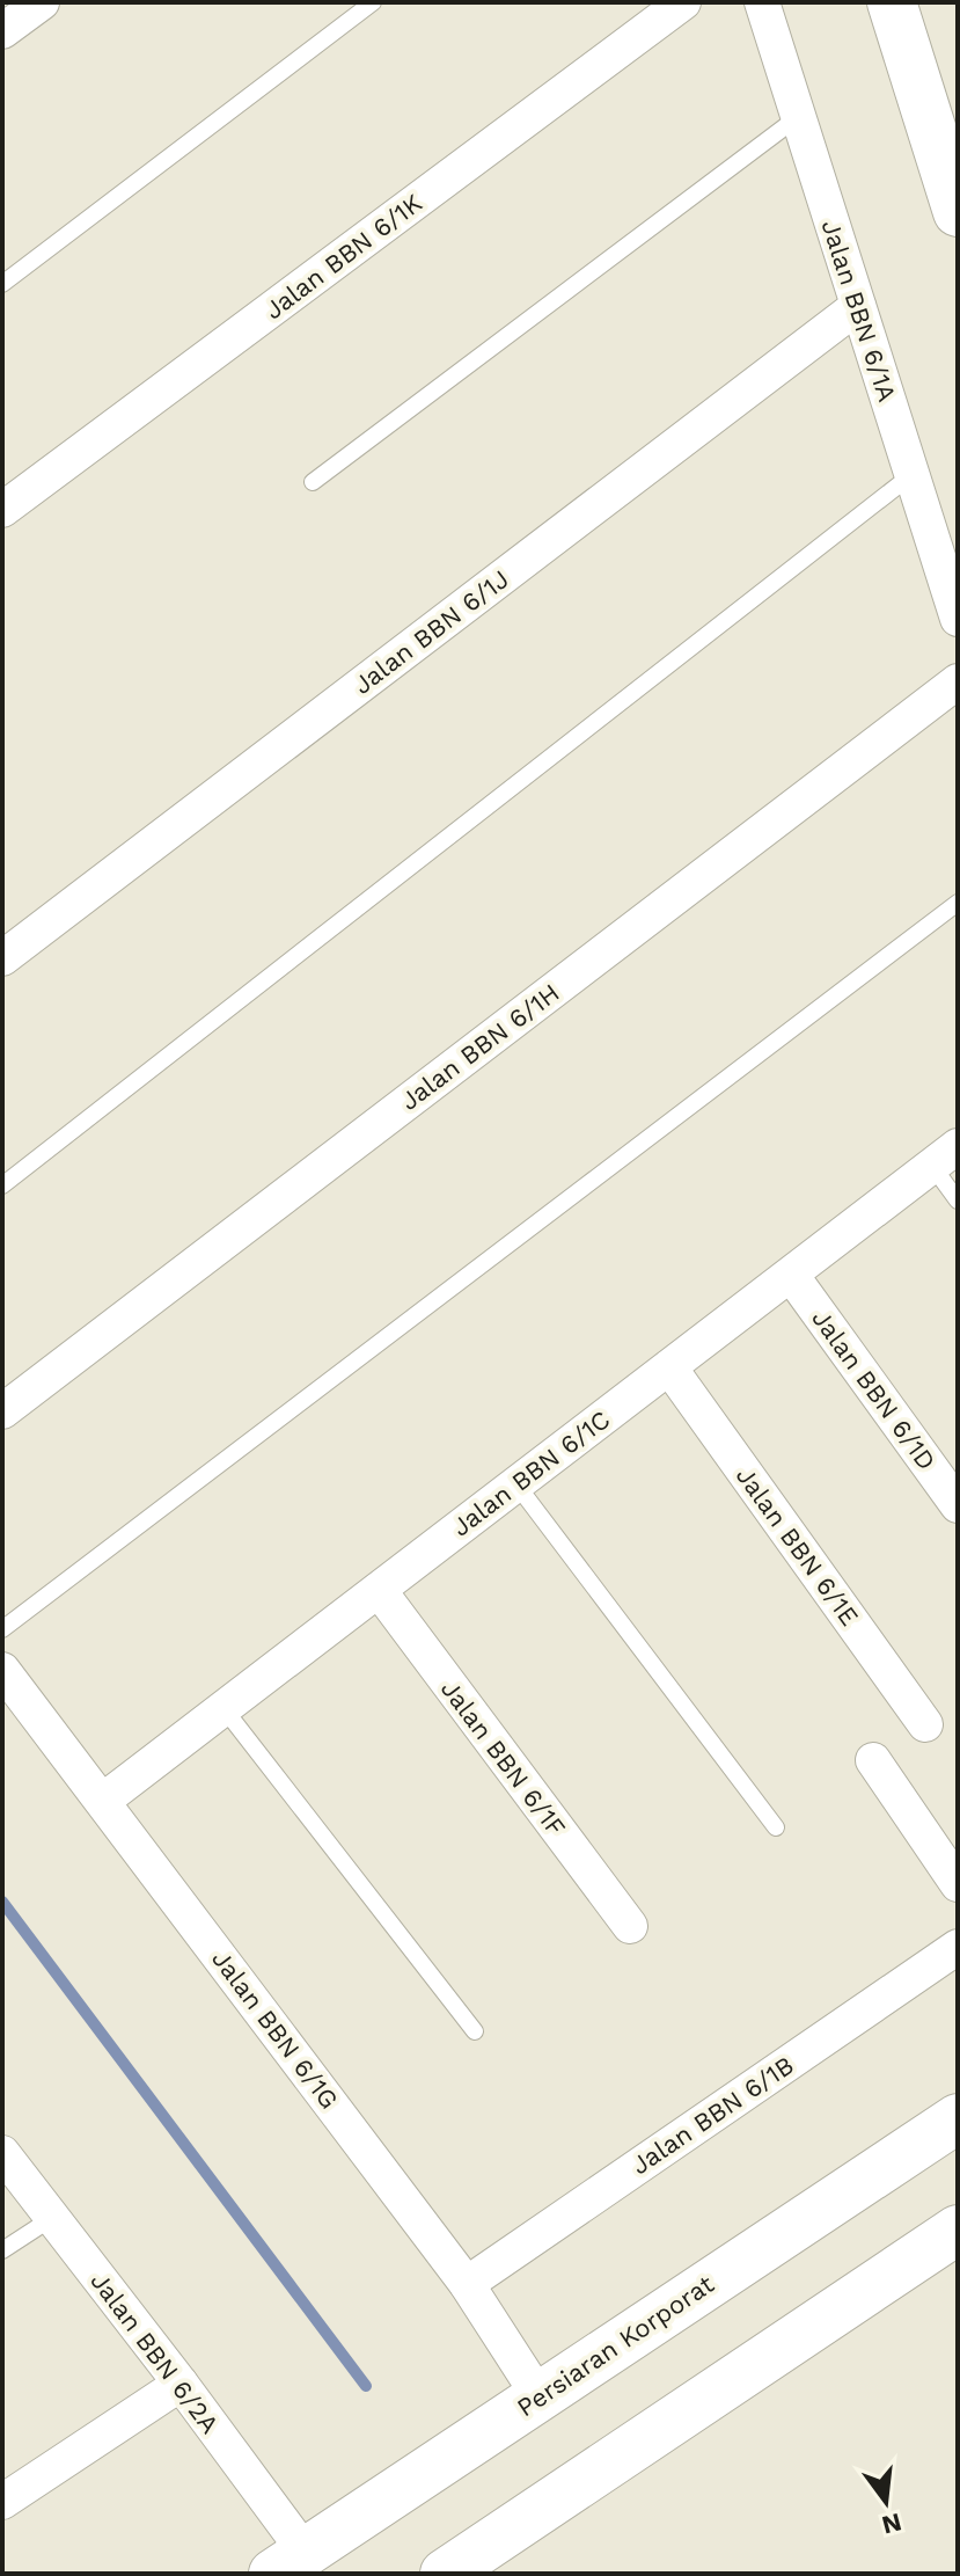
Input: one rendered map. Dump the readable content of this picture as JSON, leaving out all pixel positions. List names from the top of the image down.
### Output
{
  "streets": {
    "main road": ["Persiaran Korporat"],
    "street": [
      "Jalan BBN 6/1K",
      "Jalan BBN 6/1A",
      "Jalan BBN 6/1J",
      "Jalan BBN 6/1H",
      "Jalan BBN 6/1D",
      "Jalan BBN 6/1C",
      "Jalan BBN 6/1E",
      "Jalan BBN 6/1F",
      "Jalan BBN 6/1G",
      "Jalan BBN 6/1B",
      "Jalan BBN 6/2A"
    ]
  },
  "crossings": [
    ["Jalan BBN 6/1A", "Jalan BBN 6/1J"],
    ["Jalan BBN 6/1D", "Jalan BBN 6/1C"],
    ["Jalan BBN 6/1C", "Jalan BBN 6/1E"],
    ["Jalan BBN 6/1C", "Jalan BBN 6/1F"],
    ["Jalan BBN 6/1C", "Jalan BBN 6/1G"],
    ["Jalan BBN 6/1G", "Jalan BBN 6/1B"],
    ["Jalan BBN 6/1G", "Persiaran Korporat"],
    ["Persiaran Korporat", "Jalan BBN 6/2A"]
  ],
  "north": "bottom"
}
